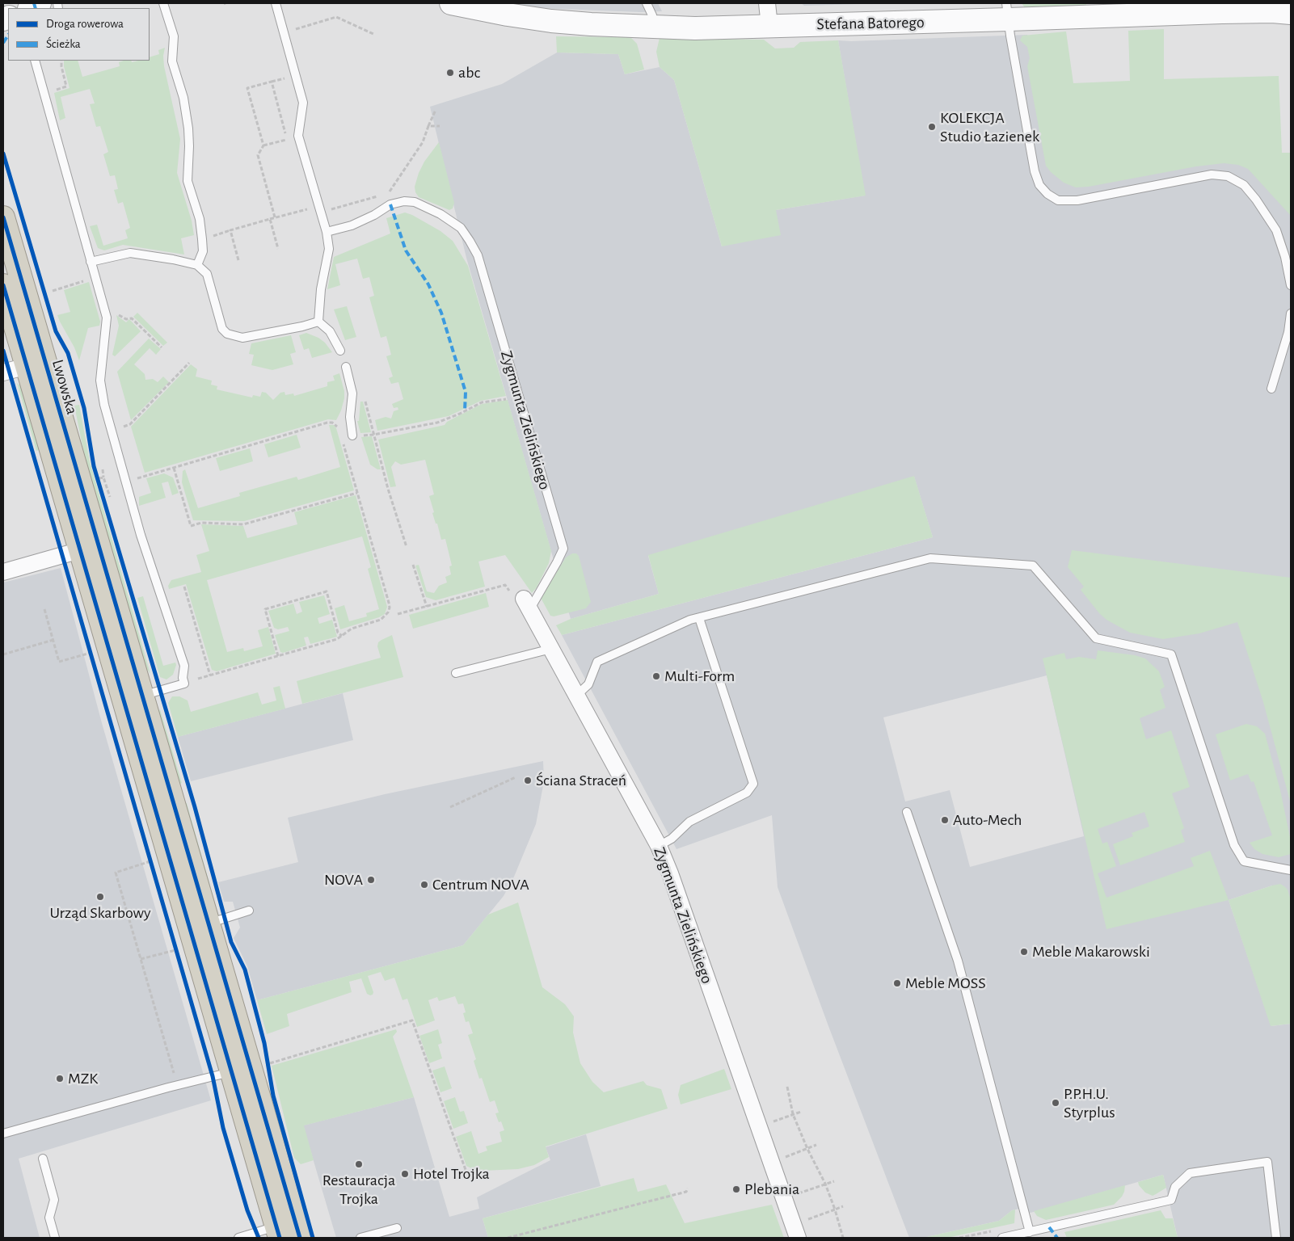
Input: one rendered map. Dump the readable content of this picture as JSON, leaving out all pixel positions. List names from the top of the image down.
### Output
{
  "streets": {
    "highway": ["Lwowska"],
    "street": ["Stefana Batorego", "Zygmunta Zielińskiego"]
  },
  "places": [
    "abc",
    "KOLEKCJA Studio Łazienek",
    "Multi-Form",
    "Ściana Straceń",
    "Auto-Mech",
    "NOVA",
    "Centrum NOVA",
    "Urząd Skarbowy",
    "Meble Makarowski",
    "Meble MOSS",
    "MZK",
    "P.P.H.U. Styrplus",
    "Restauracja Trojka",
    "Hotel Trojka",
    "Plebania"
  ],
  "legend": ["Droga rowerowa", "Ścieżka"]
}
